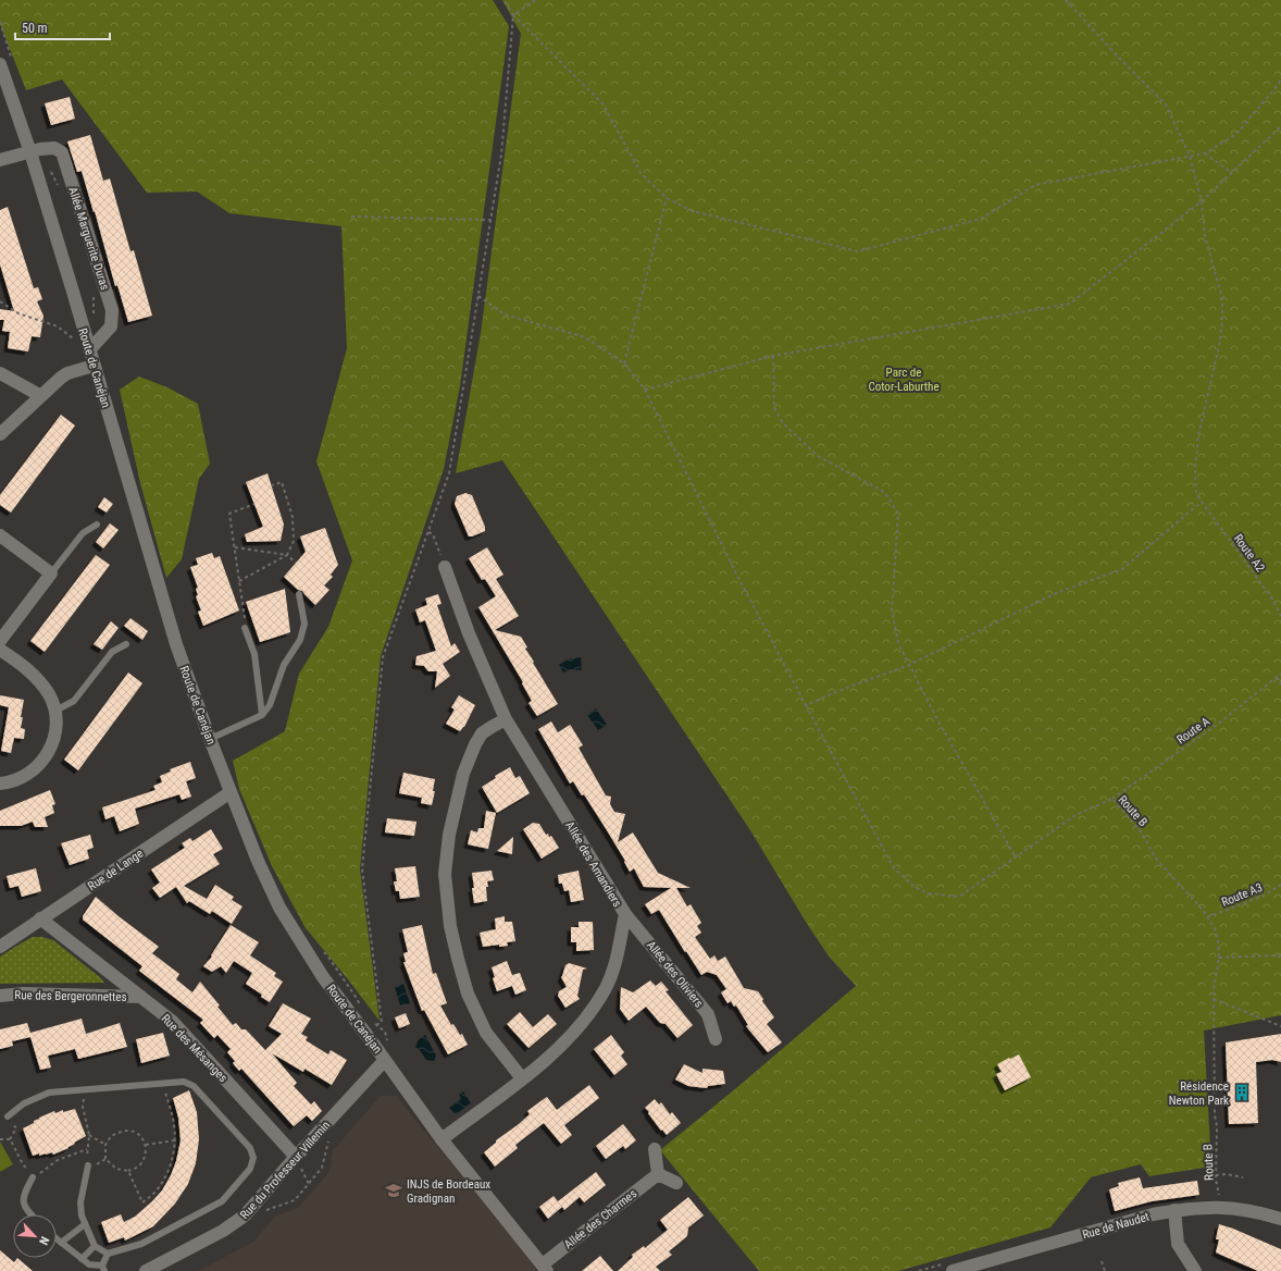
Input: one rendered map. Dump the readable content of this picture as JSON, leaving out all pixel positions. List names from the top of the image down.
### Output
{
  "streets": {
    "street": [
      "Allée Marguerite Duras",
      "Route de Canéjan",
      "Allée des Amandiers",
      "Rue de Lange",
      "Allée des Oliviers",
      "Rue des Bergeronnettes",
      "Rue des Mésanges",
      "Rue du Professeur Villemin",
      "Allée des Charmes",
      "Rue de Naudet"
    ],
    "path": [
      "Route A2",
      "Route A",
      "Route B",
      "Route A3"
    ]
  },
  "crossings": [
    ["Allée Marguerite Duras", "Route de Canéjan"],
    ["Route de Canéjan", "Allée des Amandiers"],
    ["Route de Canéjan", "Rue de Lange"],
    ["Route de Canéjan", "Rue du Professeur Villemin"],
    ["Route de Canéjan", "Allée des Charmes"],
    ["Route A", "Route B"],
    ["Route B", "Route A3"],
    ["Allée des Amandiers", "Allée des Oliviers"],
    ["Rue de Lange", "Rue des Mésanges"],
    ["Rue des Bergeronnettes", "Rue des Mésanges"],
    ["Rue des Mésanges", "Rue du Professeur Villemin"]
  ],
  "parks": ["Parc de Cotor-Laburthe"],
  "places": {
    "building": ["Résidence Newton Park"],
    "school or university": ["INJS de Bordeaux Gradignan"]
  },
  "scale_bar": "50 m",
  "north": "bottom right"
}
